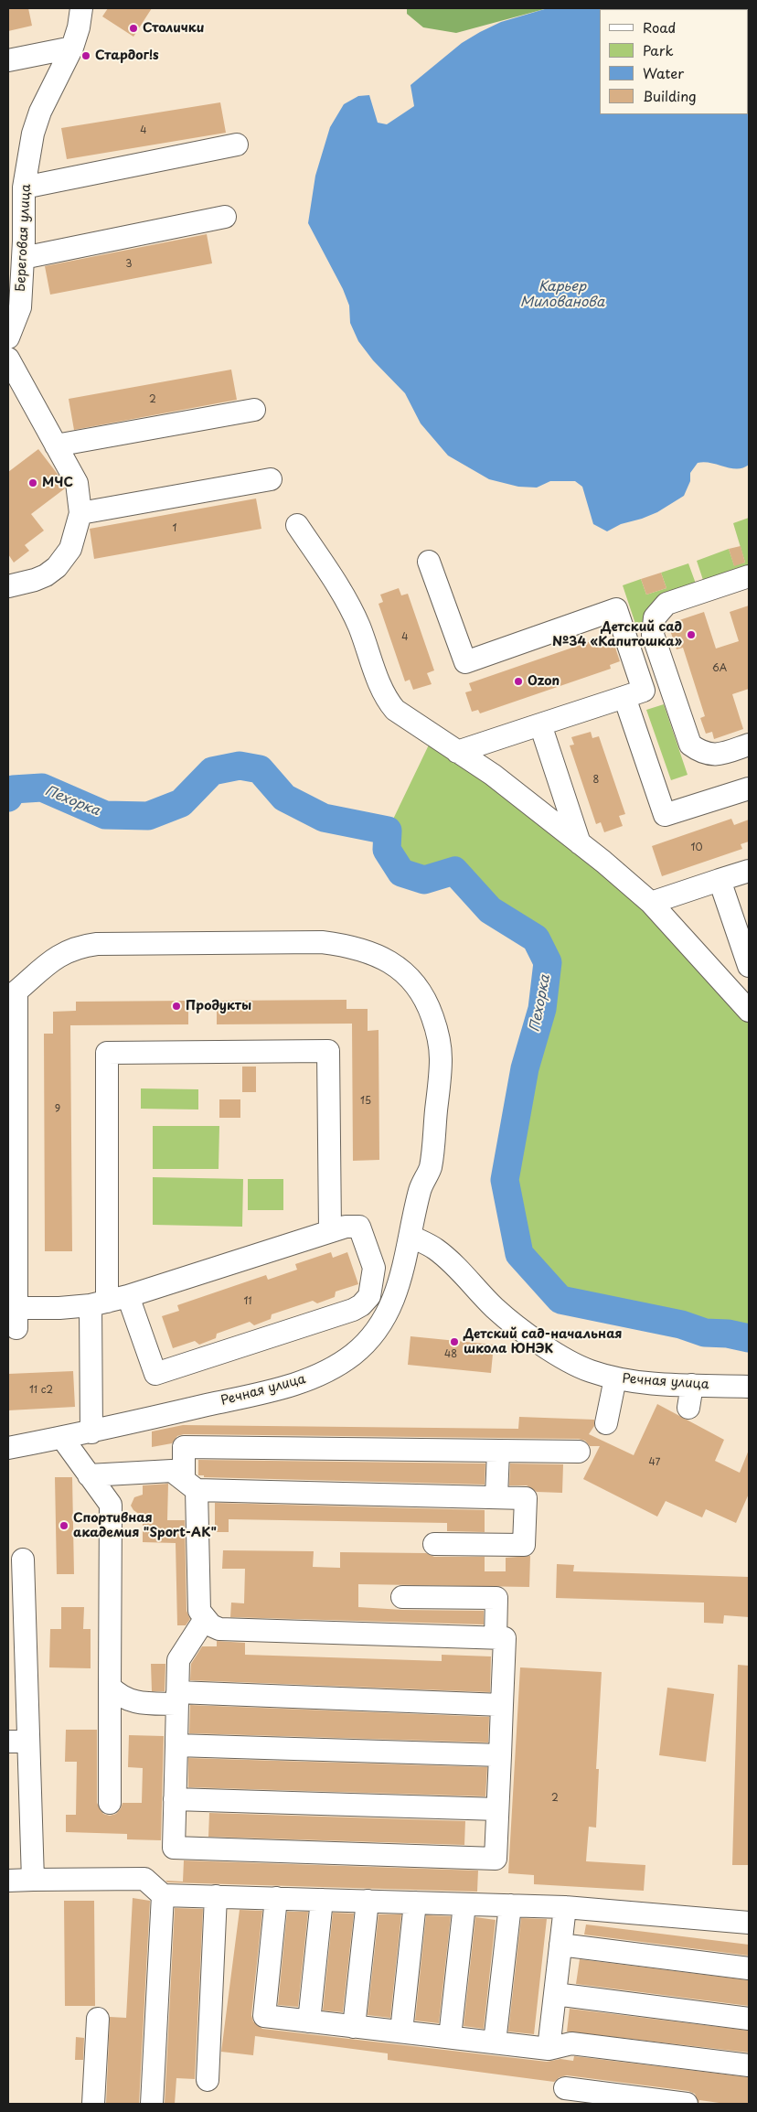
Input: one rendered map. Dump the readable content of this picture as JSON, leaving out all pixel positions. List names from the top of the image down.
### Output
{
  "streets": {
    "street": ["Береговая улица", "Речная улица"]
  },
  "water": ["Карьер Милованова", "Пехорка"],
  "places": [
    "Столички",
    "Стардог!s",
    "МЧС",
    "Детский сад №34 «Капитошка»",
    "Ozon",
    "Продукты",
    "Детский сад-начальная школа ЮНЭК",
    "Спортивная академия \"Sport-AK\""
  ],
  "house_numbers": [
    "4",
    "3",
    "2",
    "1",
    "4",
    "6А",
    "8",
    "10",
    "15",
    "9",
    "11",
    "48",
    "11 с2",
    "47",
    "2"
  ],
  "legend": [
    "Road",
    "Park",
    "Water",
    "Building"
  ]
}
